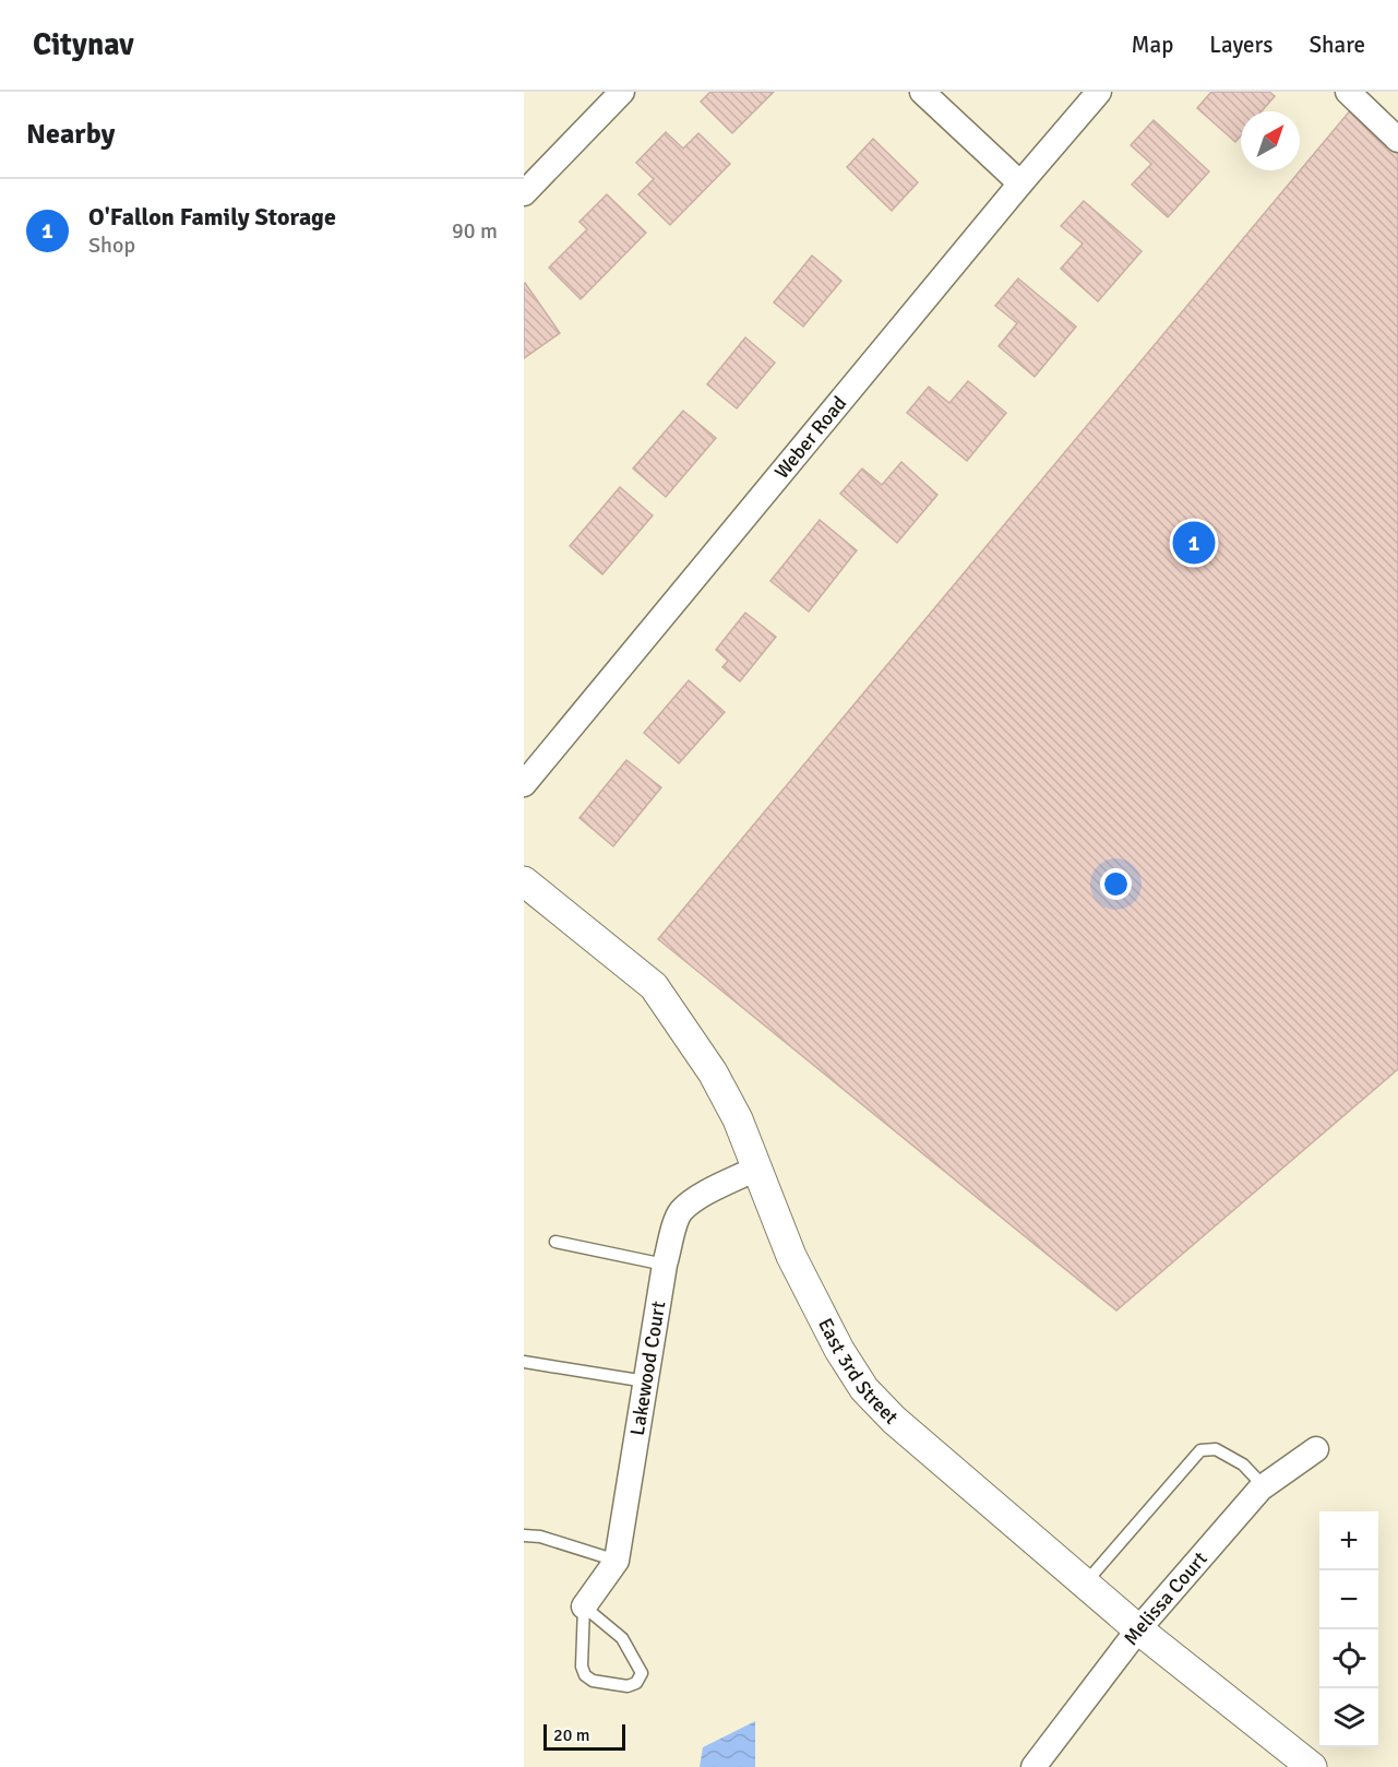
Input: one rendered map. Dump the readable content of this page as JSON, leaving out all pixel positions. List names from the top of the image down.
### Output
{
  "streets": {
    "street": [
      "Weber Road",
      "East 3rd Street",
      "Lakewood Court",
      "Melissa Court"
    ]
  },
  "crossings": [
    ["East 3rd Street", "Lakewood Court"],
    ["East 3rd Street", "Melissa Court"]
  ],
  "scale_bar": "20 m",
  "north": "top right",
  "page": {
    "header": "Citynav",
    "nav": ["Map", "Layers", "Share"],
    "heading": "Nearby",
    "list": [
      {
        "mark": "1",
        "name": "O'Fallon Family Storage",
        "note": "Shop",
        "value": "90 m"
      }
    ],
    "pins": "1",
    "map_buttons": ["+", "−"],
    "scale": "20 m"
  }
}
